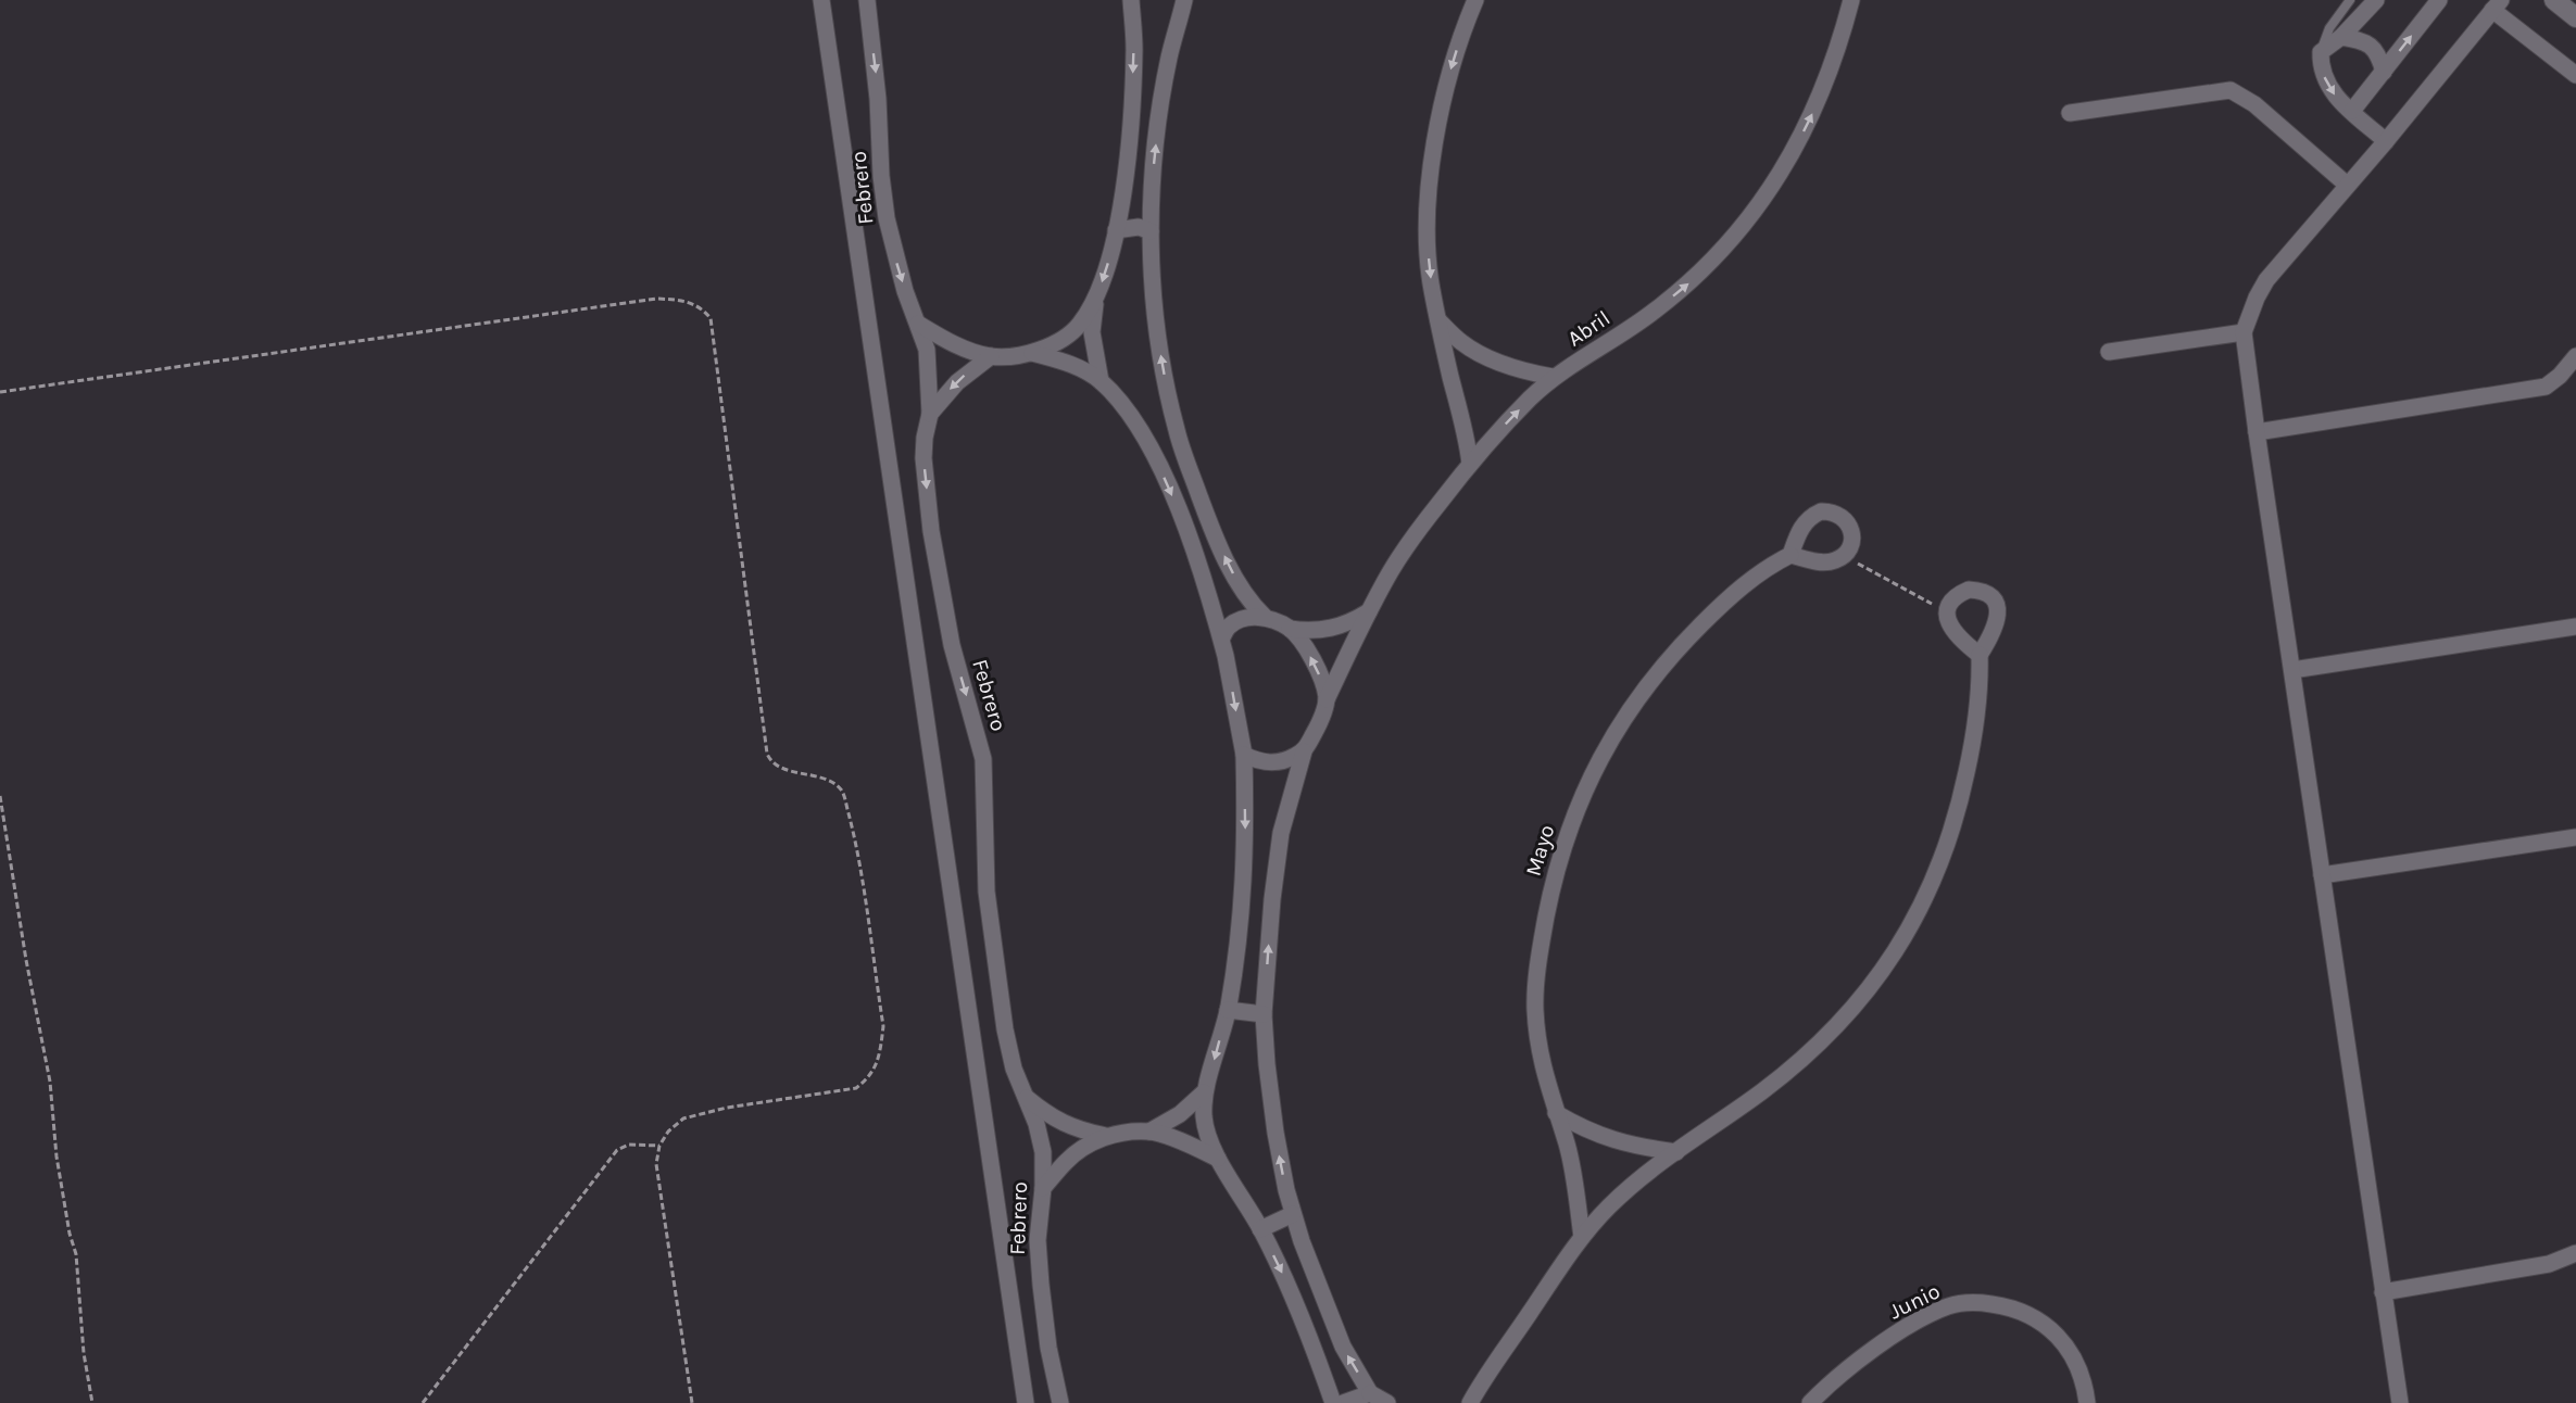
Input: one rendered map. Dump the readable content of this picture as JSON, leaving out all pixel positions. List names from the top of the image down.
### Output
{
  "streets": {
    "street": [
      "Febrero",
      "Abril",
      "Mayo",
      "Junio"
    ]
  },
  "one_way": ["Abril"]
}
